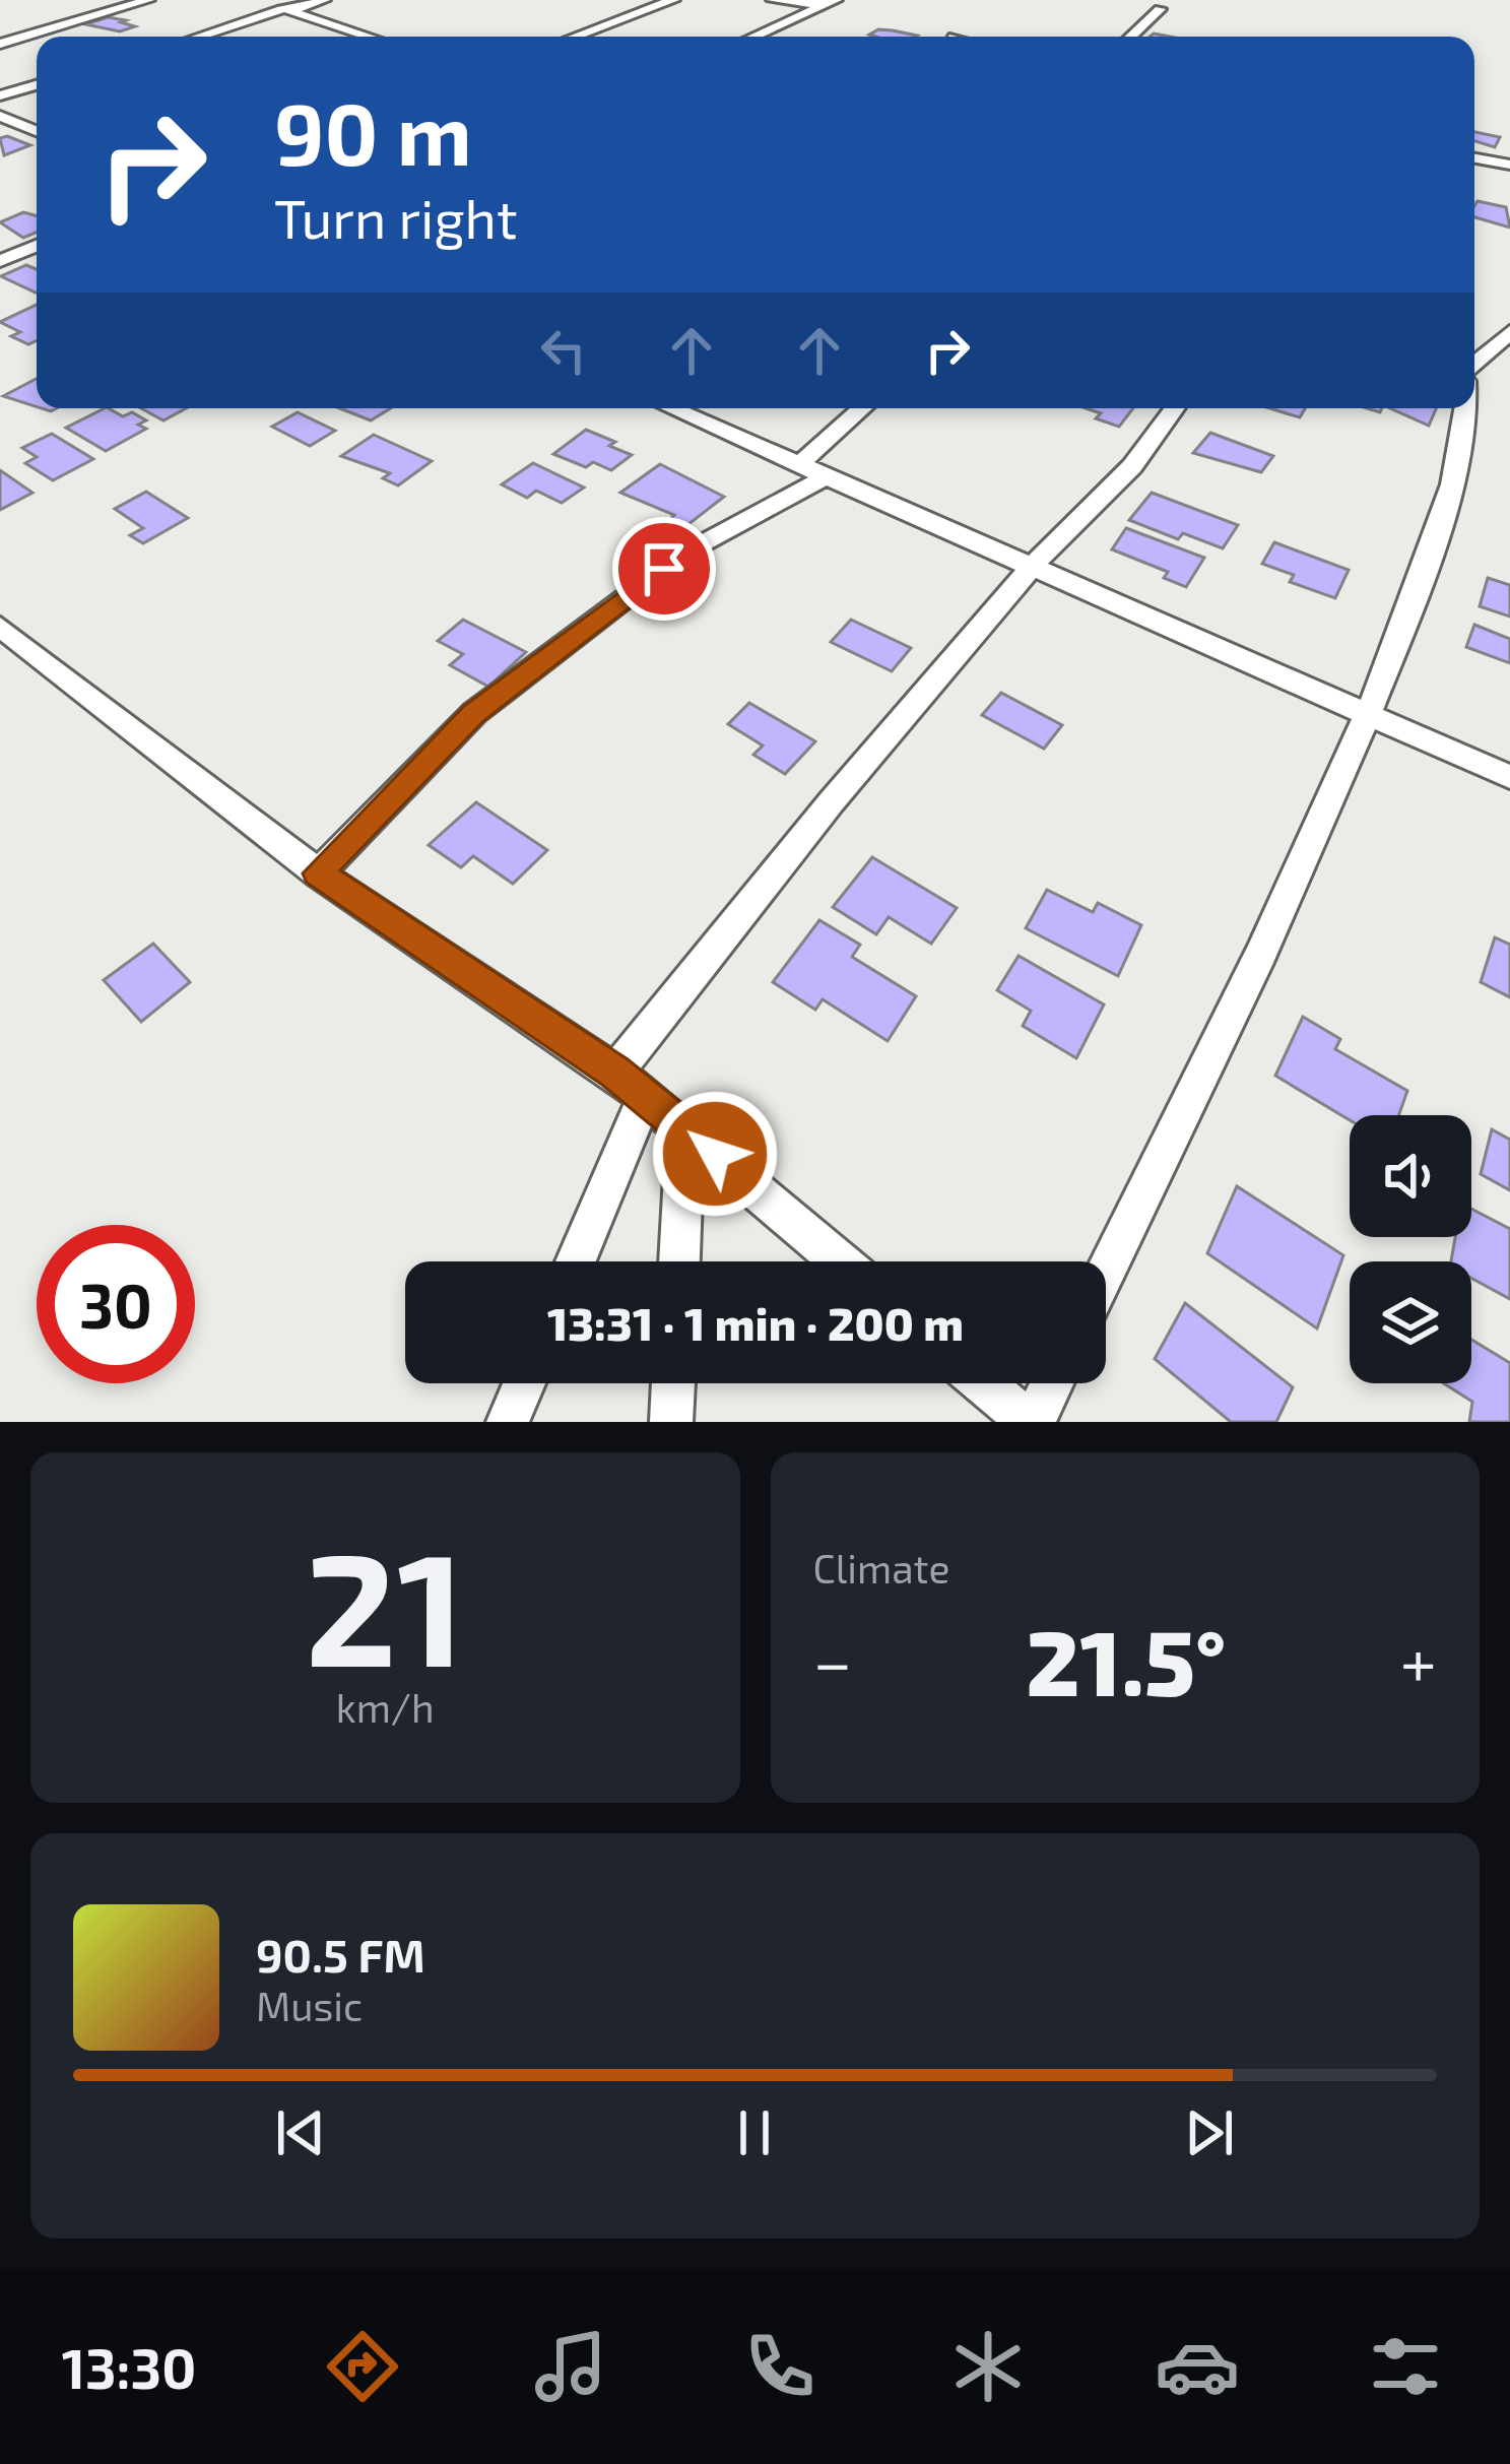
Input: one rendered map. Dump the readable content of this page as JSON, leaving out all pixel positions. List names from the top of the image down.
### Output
{
  "page": {
    "turn": ["90 m", "Turn right"],
    "limit": "30",
    "trip": "13:31 · 1 min · 200 m",
    "tile": [
      ["21", "km/h"],
      "Climate"
    ],
    "heat": ["−", "21.5°", "+"],
    "song": ["90.5 FM", "Music"],
    "tabs": "13:30"
  }
}
